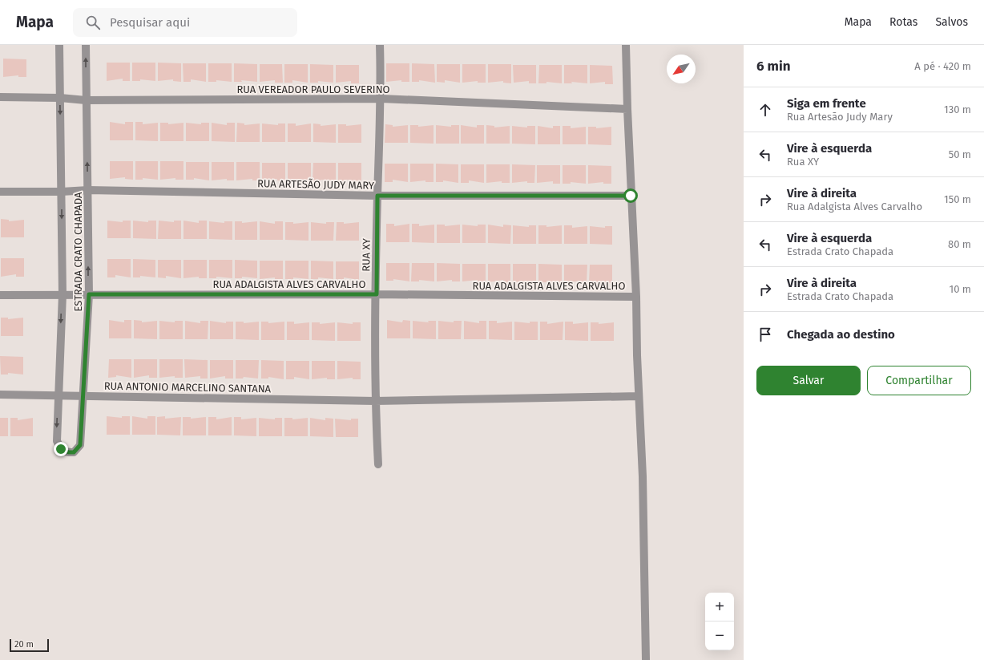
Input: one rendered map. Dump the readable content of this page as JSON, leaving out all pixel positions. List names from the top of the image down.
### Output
{
  "streets": {
    "street": [
      "RUA VEREADOR PAULO SEVERINO",
      "RUA ARTESÃO JUDY MARY",
      "ESTRADA CRATO CHAPADA",
      "RUA XY",
      "RUA ADALGISTA ALVES CARVALHO",
      "RUA ANTONIO MARCELINO SANTANA"
    ]
  },
  "crossings": [
    ["RUA VEREADOR PAULO SEVERINO", "ESTRADA CRATO CHAPADA"],
    ["RUA VEREADOR PAULO SEVERINO", "RUA XY"],
    ["RUA ARTESÃO JUDY MARY", "ESTRADA CRATO CHAPADA"],
    ["RUA ARTESÃO JUDY MARY", "RUA XY"],
    ["ESTRADA CRATO CHAPADA", "RUA ADALGISTA ALVES CARVALHO"],
    ["ESTRADA CRATO CHAPADA", "RUA ANTONIO MARCELINO SANTANA"],
    ["RUA XY", "RUA ADALGISTA ALVES CARVALHO"],
    ["RUA XY", "RUA ANTONIO MARCELINO SANTANA"]
  ],
  "scale_bar": "20 m",
  "north": "bottom left",
  "page": {
    "header": "Mapa",
    "search": "Pesquisar aqui",
    "nav": ["Mapa", "Rotas", "Salvos"],
    "heading": ["6 min", "A pé · 420 m"],
    "list": [
      ["Siga em frente", "Rua Artesão Judy Mary", "130 m"],
      ["Vire à esquerda", "Rua XY", "50 m"],
      ["Vire à direita", "Rua Adalgista Alves Carvalho", "150 m"],
      ["Vire à esquerda", "Estrada Crato Chapada", "80 m"],
      ["Vire à direita", "Estrada Crato Chapada", "10 m"],
      "Chegada ao destino"
    ],
    "buttons": ["Salvar", "Compartilhar"],
    "map_buttons": ["+", "−"],
    "scale": "20 m"
  }
}
